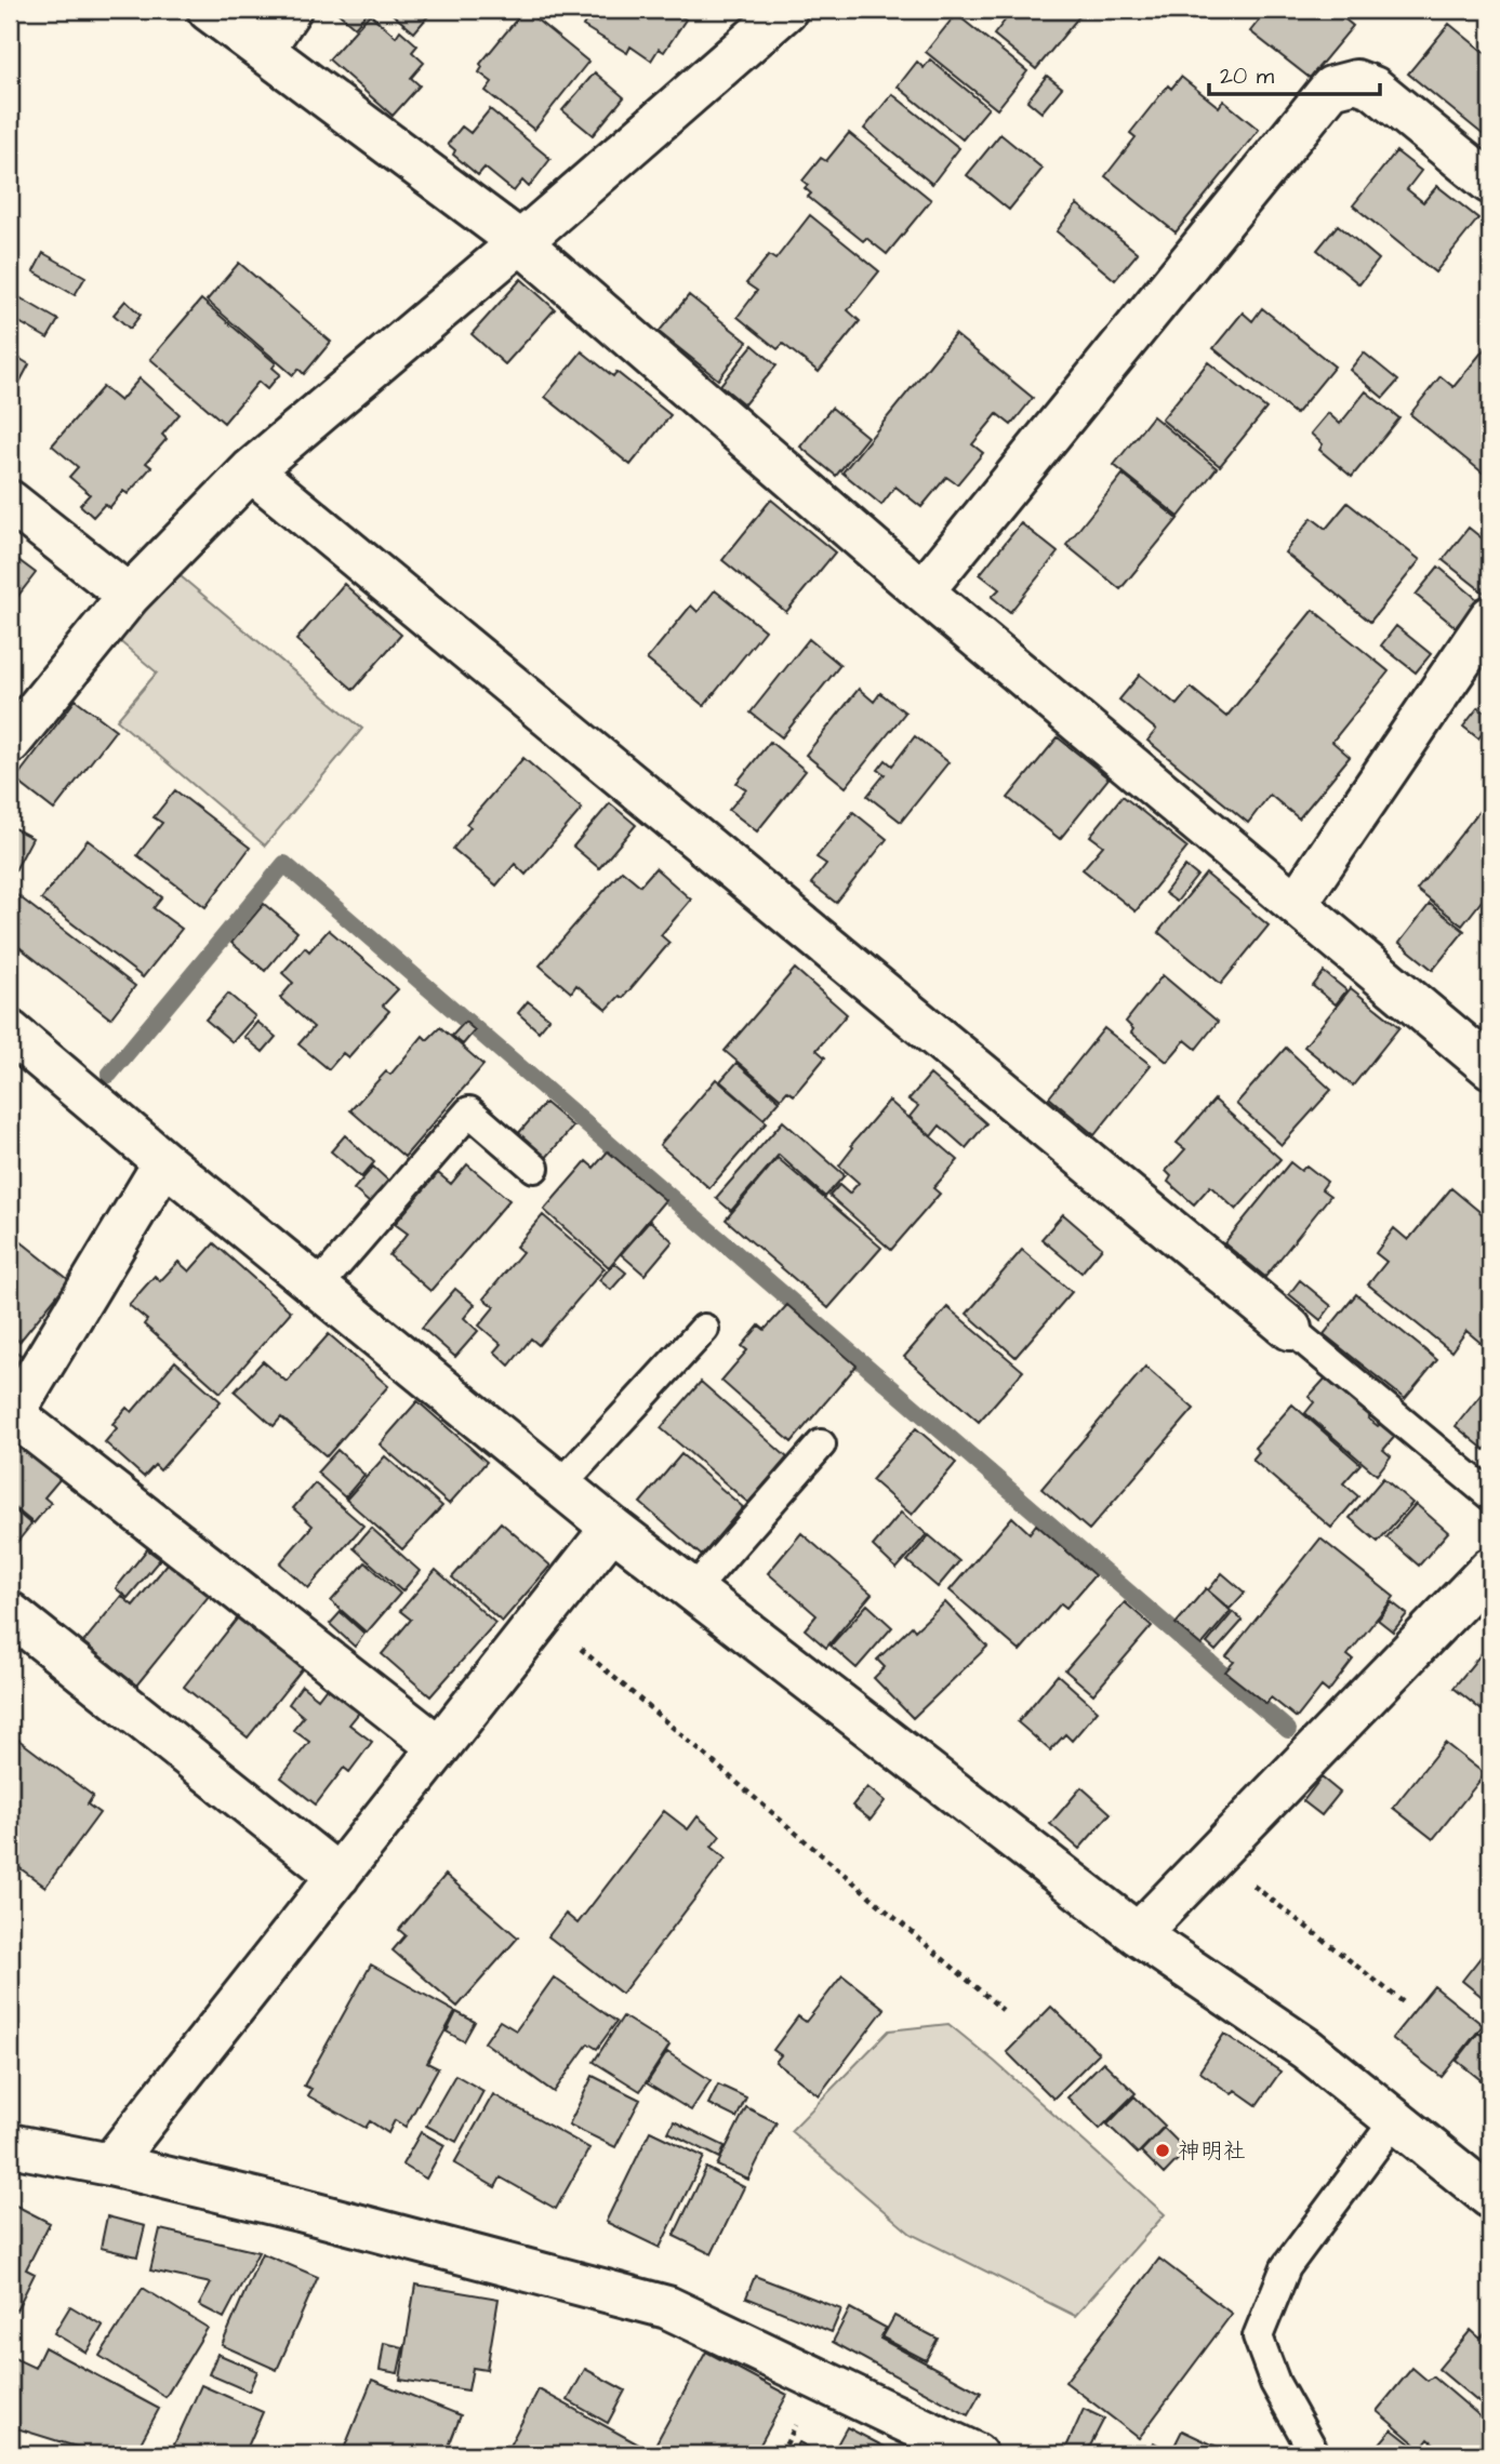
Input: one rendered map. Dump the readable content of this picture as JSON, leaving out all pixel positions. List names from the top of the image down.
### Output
{
  "places": ["神明社"],
  "scale_bar": "20 m"
}
